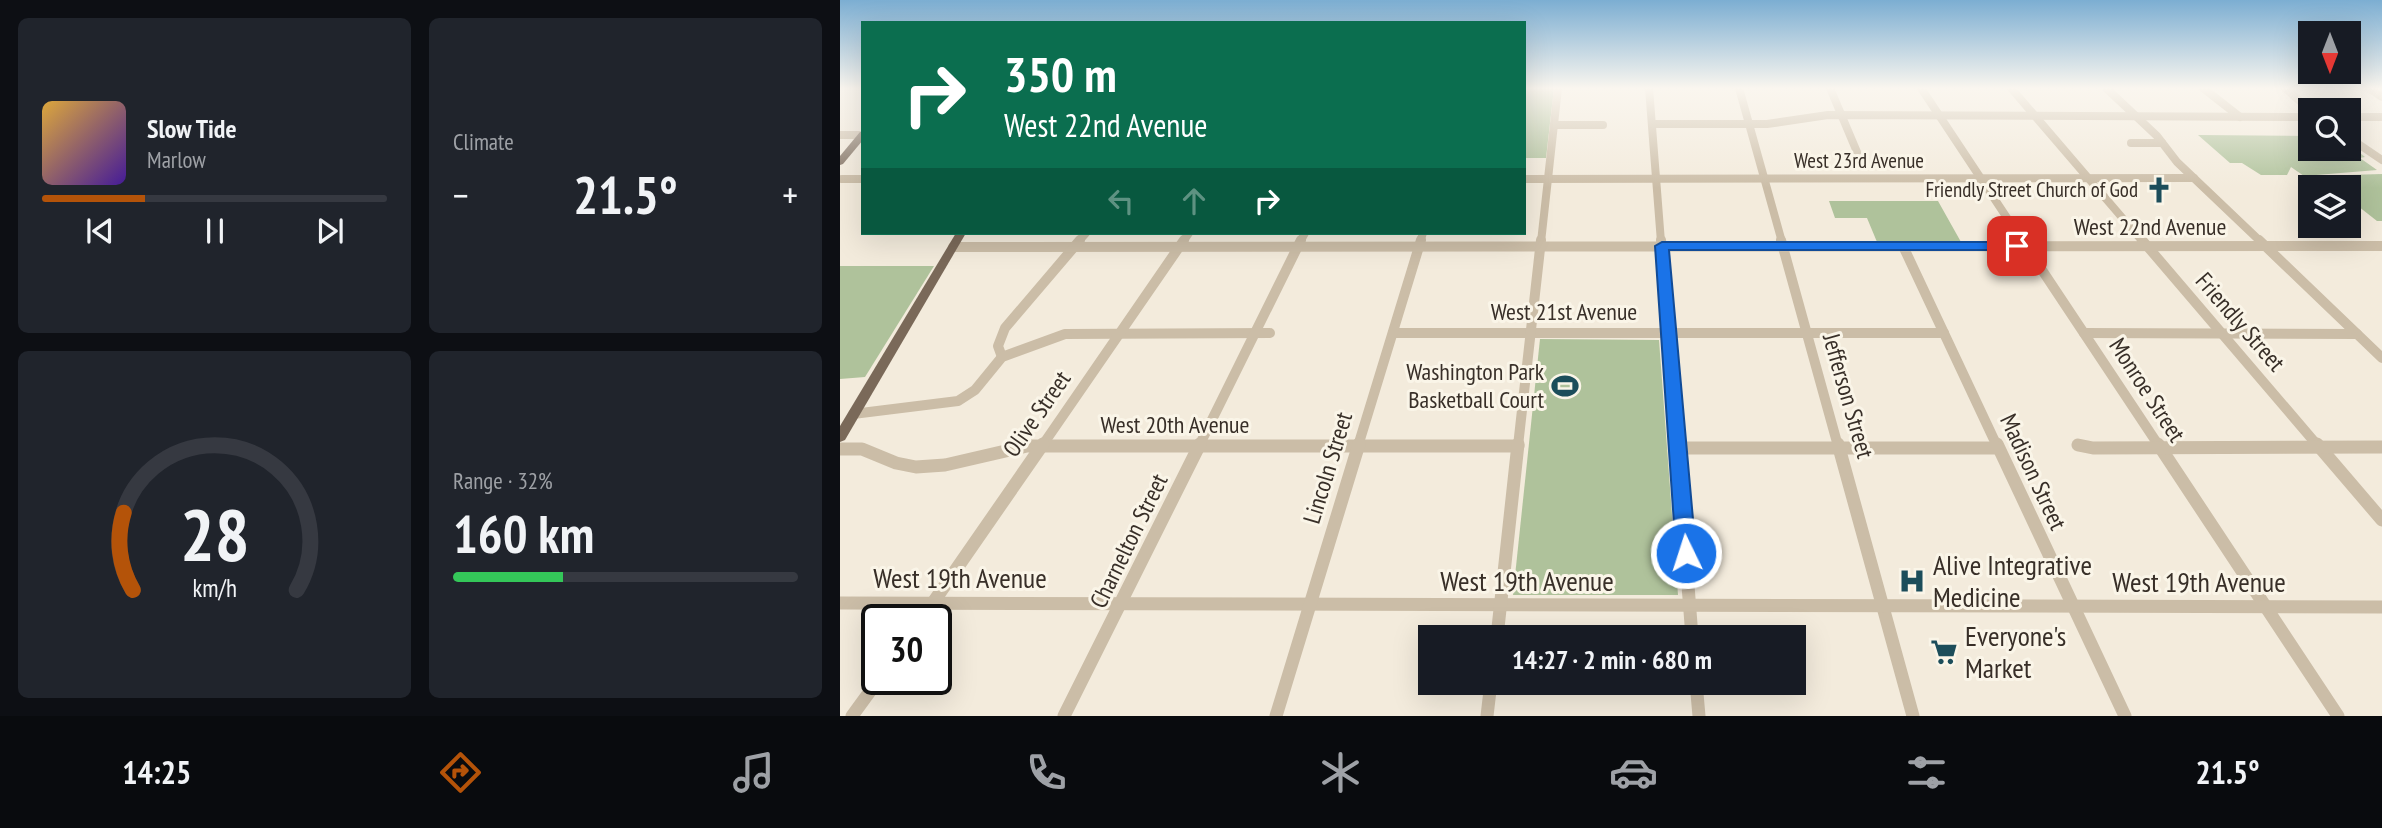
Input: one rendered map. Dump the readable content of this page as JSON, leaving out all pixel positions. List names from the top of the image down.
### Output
{
  "streets": {
    "street": [
      "West 23rd Avenue",
      "West 22nd Avenue",
      "West 21st Avenue",
      "Friendly Street",
      "Monroe Street",
      "Jefferson Street",
      "Olive Street",
      "West 20th Avenue",
      "Lincoln Street",
      "Madison Street",
      "Charnelton Street",
      "West 19th Avenue"
    ]
  },
  "crossings": [
    ["West 23rd Avenue", "Friendly Street"],
    ["West 23rd Avenue", "Monroe Street"],
    ["West 23rd Avenue", "Jefferson Street"],
    ["West 22nd Avenue", "Friendly Street"],
    ["West 22nd Avenue", "Monroe Street"],
    ["West 22nd Avenue", "Jefferson Street"],
    ["West 22nd Avenue", "Olive Street"],
    ["West 22nd Avenue", "Lincoln Street"],
    ["West 22nd Avenue", "Madison Street"],
    ["West 22nd Avenue", "Charnelton Street"],
    ["West 21st Avenue", "Jefferson Street"],
    ["West 21st Avenue", "Lincoln Street"],
    ["West 21st Avenue", "Madison Street"],
    ["Monroe Street", "West 19th Avenue"],
    ["Jefferson Street", "West 19th Avenue"],
    ["Olive Street", "West 20th Avenue"],
    ["Olive Street", "West 19th Avenue"],
    ["West 20th Avenue", "Lincoln Street"],
    ["West 20th Avenue", "Charnelton Street"],
    ["Lincoln Street", "West 19th Avenue"],
    ["Madison Street", "West 19th Avenue"],
    ["Charnelton Street", "West 19th Avenue"]
  ],
  "places": {
    "church": ["Friendly Street Church of God"],
    "sports": ["Washington Park Basketball Court"],
    "hospital": ["Alive Integrative Medicine"],
    "supermarket": ["Everyone's Market"]
  },
  "north": "bottom",
  "page": {
    "tile": [
      "Climate",
      ["Range · 32%", "160 km"]
    ],
    "turn": ["350 m", "West 22nd Avenue"],
    "song": ["Slow Tide", "Marlow"],
    "heat": ["−", "21.5°", "+"],
    "limit": "30",
    "trip": "14:27 · 2 min · 680 m",
    "tabs": ["14:25", "21.5°"],
    "gauge": ["28", "km/h"]
  }
}
